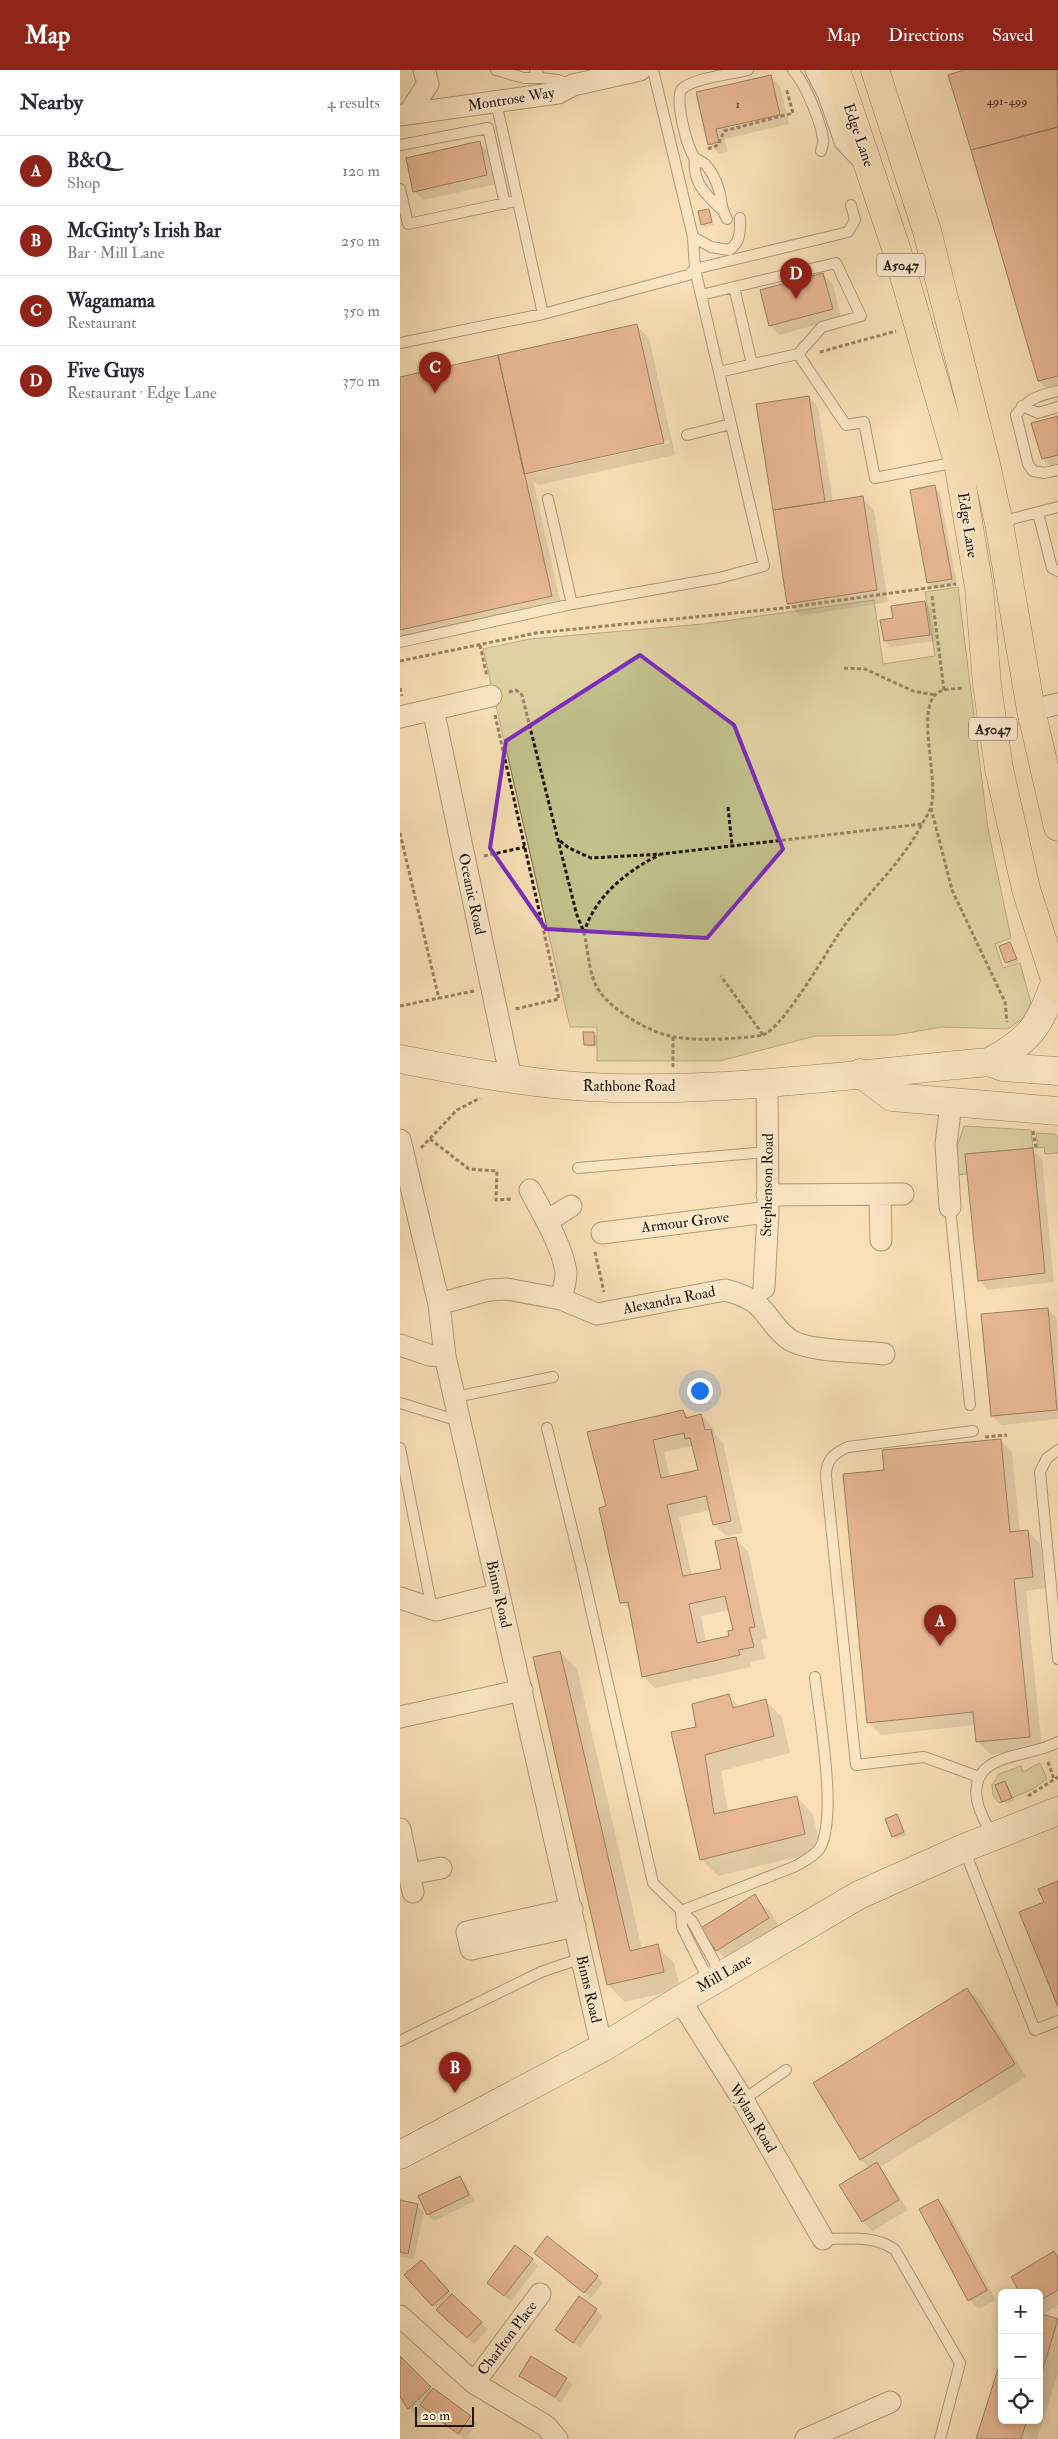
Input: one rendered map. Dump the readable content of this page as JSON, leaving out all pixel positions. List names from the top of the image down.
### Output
{
  "streets": {
    "highway": ["Edge Lane", "A5047"],
    "main road": ["Rathbone Road", "Mill Lane"],
    "street": [
      "Montrose Way",
      "Oceanic Road",
      "Stephenson Road",
      "Armour Grove",
      "Alexandra Road",
      "Binns Road",
      "Wylam Road",
      "Charlton Place"
    ]
  },
  "crossings": [
    ["Oceanic Road", "Rathbone Road"],
    ["Rathbone Road", "Stephenson Road"],
    ["Stephenson Road", "Armour Grove"],
    ["Alexandra Road", "Binns Road"],
    ["Binns Road", "Mill Lane"],
    ["Mill Lane", "Wylam Road"]
  ],
  "house_numbers": ["491-499", "1"],
  "scale_bar": "20 m",
  "page": {
    "header": "Map",
    "nav": ["Map", "Directions", "Saved"],
    "heading": ["Nearby", "4 results"],
    "list": [
      {
        "mark": "A",
        "name": "B&Q",
        "note": "Shop",
        "value": "120 m"
      },
      {
        "mark": "B",
        "name": "McGinty's Irish Bar",
        "note": "Bar · Mill Lane",
        "value": "250 m"
      },
      {
        "mark": "C",
        "name": "Wagamama",
        "note": "Restaurant",
        "value": "350 m"
      },
      {
        "mark": "D",
        "name": "Five Guys",
        "note": "Restaurant · Edge Lane",
        "value": "370 m"
      }
    ],
    "pins": [
      "D",
      "C",
      "A",
      "B"
    ],
    "map_buttons": ["+", "−"],
    "scale": "20 m"
  }
}
